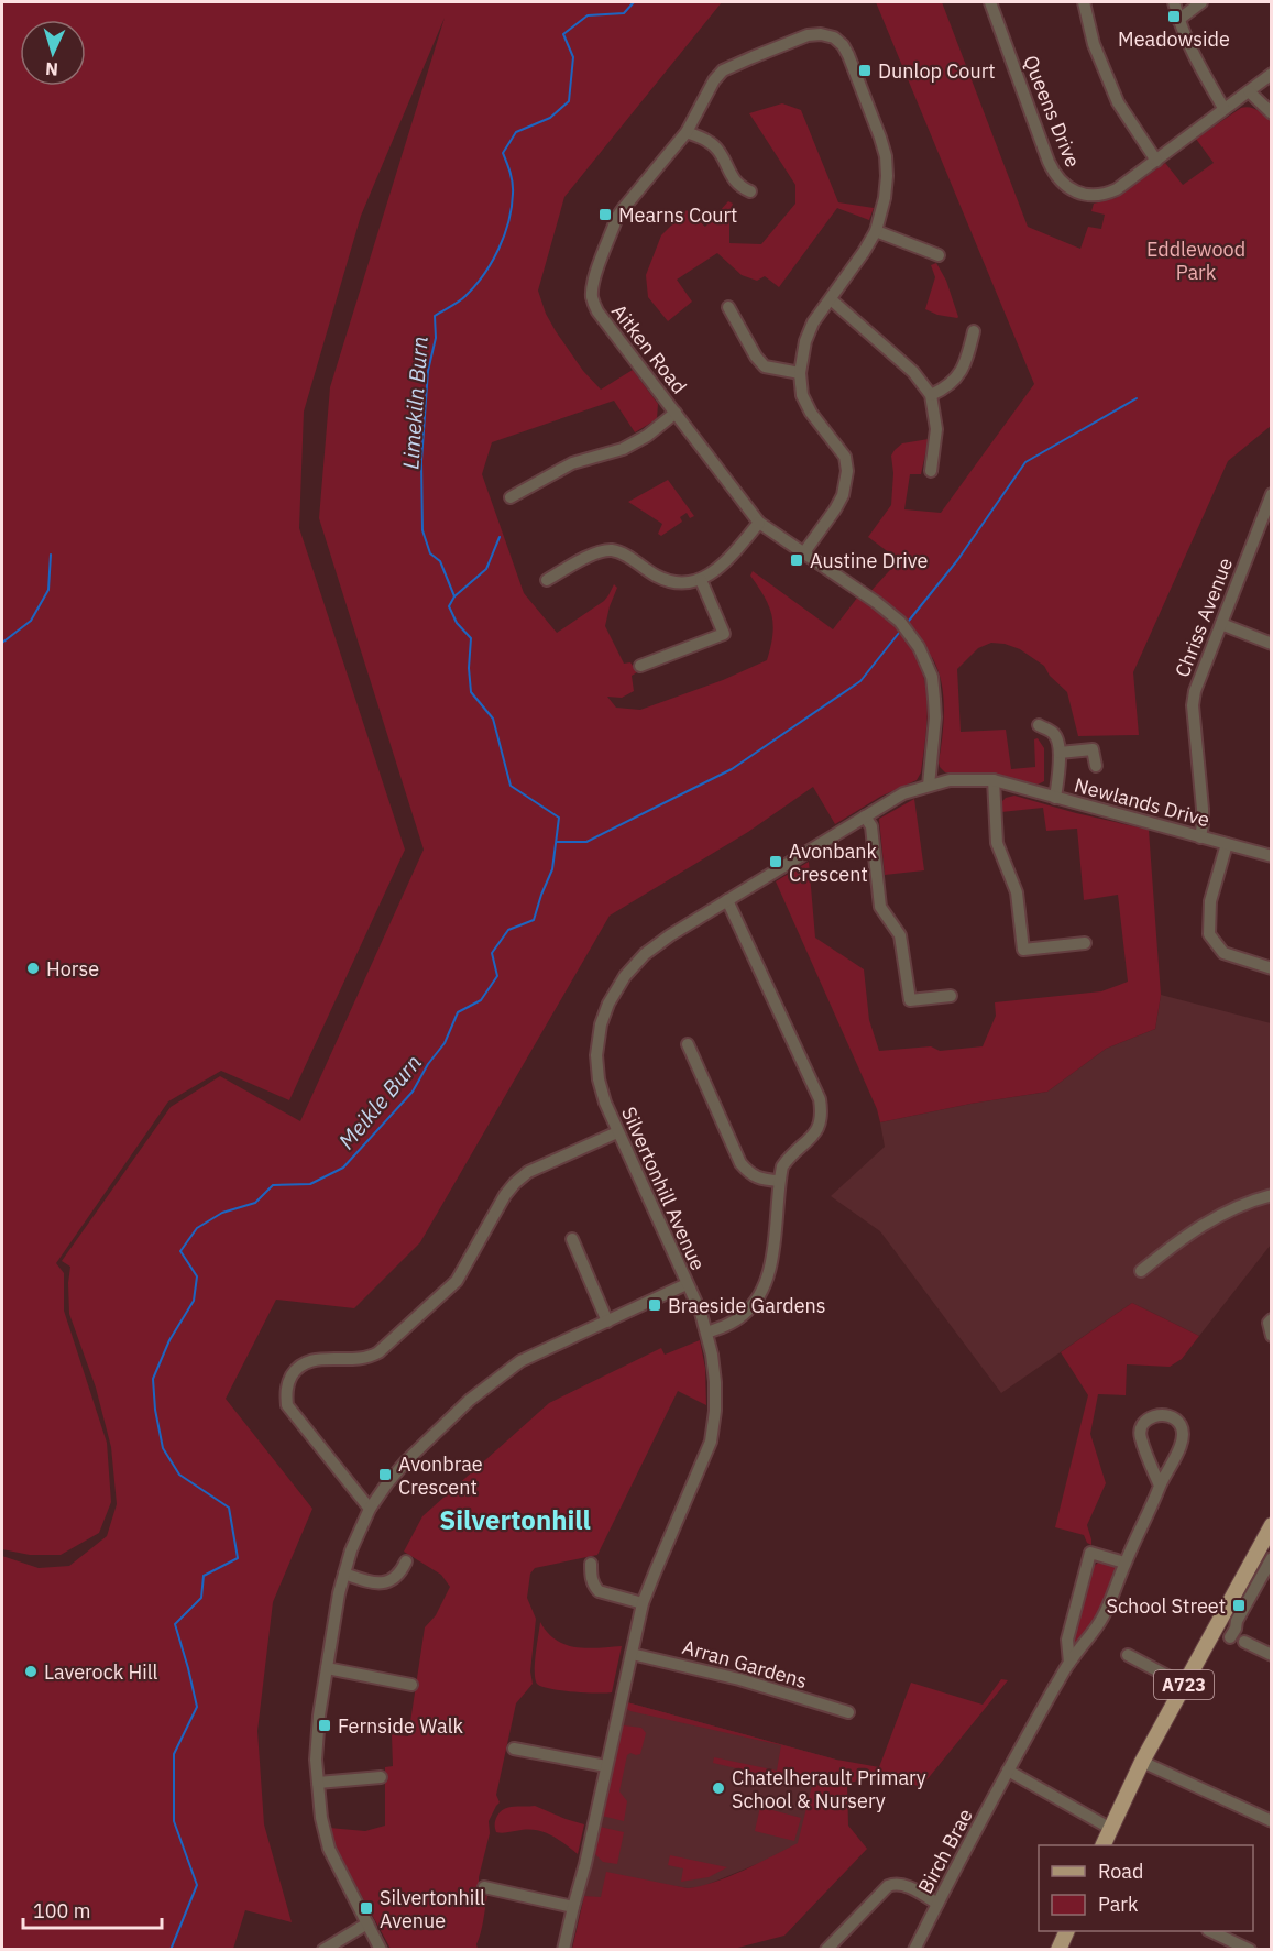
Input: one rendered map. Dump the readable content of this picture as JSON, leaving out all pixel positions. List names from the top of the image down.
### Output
{
  "streets": {
    "main road": ["A723"],
    "street": [
      "Queens Drive",
      "Aitken Road",
      "Chriss Avenue",
      "Newlands Drive",
      "Silvertonhill Avenue",
      "Arran Gardens",
      "Birch Brae"
    ]
  },
  "crossings": [
    ["Aitken Road", "Silvertonhill Avenue"],
    ["Chriss Avenue", "Newlands Drive"],
    ["Newlands Drive", "Silvertonhill Avenue"],
    ["Silvertonhill Avenue", "Arran Gardens"]
  ],
  "districts": ["Silvertonhill"],
  "water": ["Limekiln Burn", "Meikle Burn"],
  "parks": ["Eddlewood Park"],
  "places": {
    "transit": [
      "Meadowside",
      "Dunlop Court",
      "Mearns Court",
      "Austine Drive",
      "Avonbank Crescent",
      "Braeside Gardens",
      "Avonbrae Crescent",
      "School Street",
      "Fernside Walk",
      "Silvertonhill Avenue"
    ],
    "other": ["Horse", "Laverock Hill", "Chatelherault Primary School & Nursery"]
  },
  "legend": ["Road", "Park"],
  "scale_bar": "100 m",
  "north": "bottom"
}
